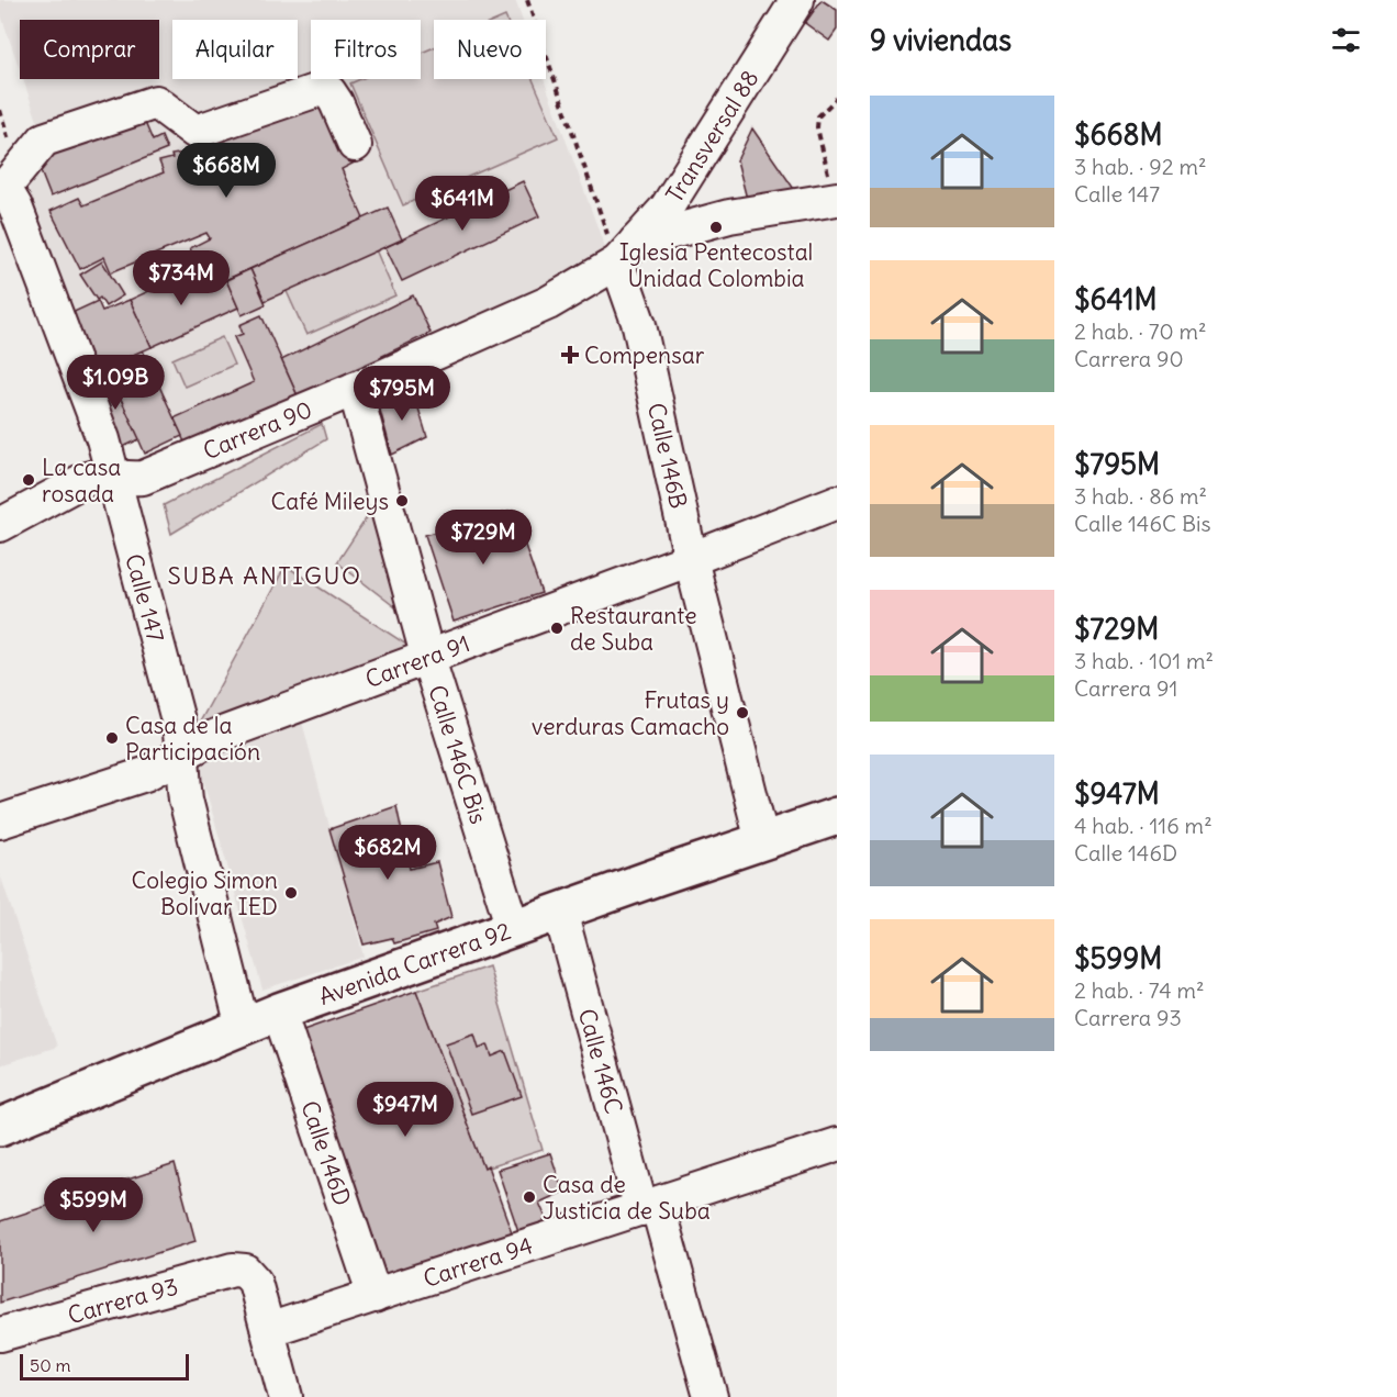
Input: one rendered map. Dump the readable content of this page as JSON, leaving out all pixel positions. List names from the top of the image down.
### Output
{
  "streets": {
    "main road": ["Avenida Carrera 92"],
    "street": [
      "Transversal 88",
      "Carrera 90",
      "Calle 146B",
      "Calle 147",
      "Carrera 91",
      "Calle 146C Bis",
      "Calle 146C",
      "Calle 146D",
      "Carrera 94",
      "Carrera 93"
    ]
  },
  "crossings": [
    ["Transversal 88", "Carrera 90"],
    ["Transversal 88", "Calle 146B"],
    ["Carrera 90", "Calle 146B"],
    ["Carrera 90", "Calle 147"],
    ["Carrera 90", "Calle 146C Bis"],
    ["Calle 146B", "Carrera 91"],
    ["Calle 146B", "Avenida Carrera 92"],
    ["Calle 147", "Carrera 91"],
    ["Calle 147", "Avenida Carrera 92"],
    ["Carrera 91", "Calle 146C Bis"],
    ["Calle 146C Bis", "Avenida Carrera 92"],
    ["Avenida Carrera 92", "Calle 146C"],
    ["Avenida Carrera 92", "Calle 146D"],
    ["Calle 146C", "Carrera 94"],
    ["Calle 146D", "Carrera 94"],
    ["Carrera 94", "Carrera 93"]
  ],
  "districts": ["SUBA ANTIGUO"],
  "places": {
    "other": [
      "Iglesia Pentecostal Unidad Colombia",
      "La casa rosada",
      "Café Mileys",
      "Restaurante de Suba",
      "Frutas y verduras Camacho",
      "Casa de la Participación",
      "Colegio Simon Bolívar IED",
      "Casa de Justicia de Suba"
    ],
    "health": ["Compensar"]
  },
  "scale_bar": "50 m",
  "page": {
    "heading": "9 viviendas",
    "chip": [
      "Comprar",
      "Alquilar",
      "Filtros",
      "Nuevo"
    ],
    "list": [
      {
        "name": "$668M",
        "note": "3 hab. · 92 m² · Calle 147"
      },
      {
        "name": "$641M",
        "note": "2 hab. · 70 m² · Carrera 90"
      },
      {
        "name": "$795M",
        "note": "3 hab. · 86 m² · Calle 146C Bis"
      },
      {
        "name": "$729M",
        "note": "3 hab. · 101 m² · Carrera 91"
      },
      {
        "name": "$947M",
        "note": "4 hab. · 116 m² · Calle 146D"
      },
      {
        "name": "$599M",
        "note": "2 hab. · 74 m² · Carrera 93"
      }
    ],
    "price": [
      "$668M",
      "$641M",
      "$734M",
      "$1.09B",
      "$795M",
      "$729M",
      "$682M",
      "$947M",
      "$599M"
    ],
    "scale": "50 m"
  }
}
